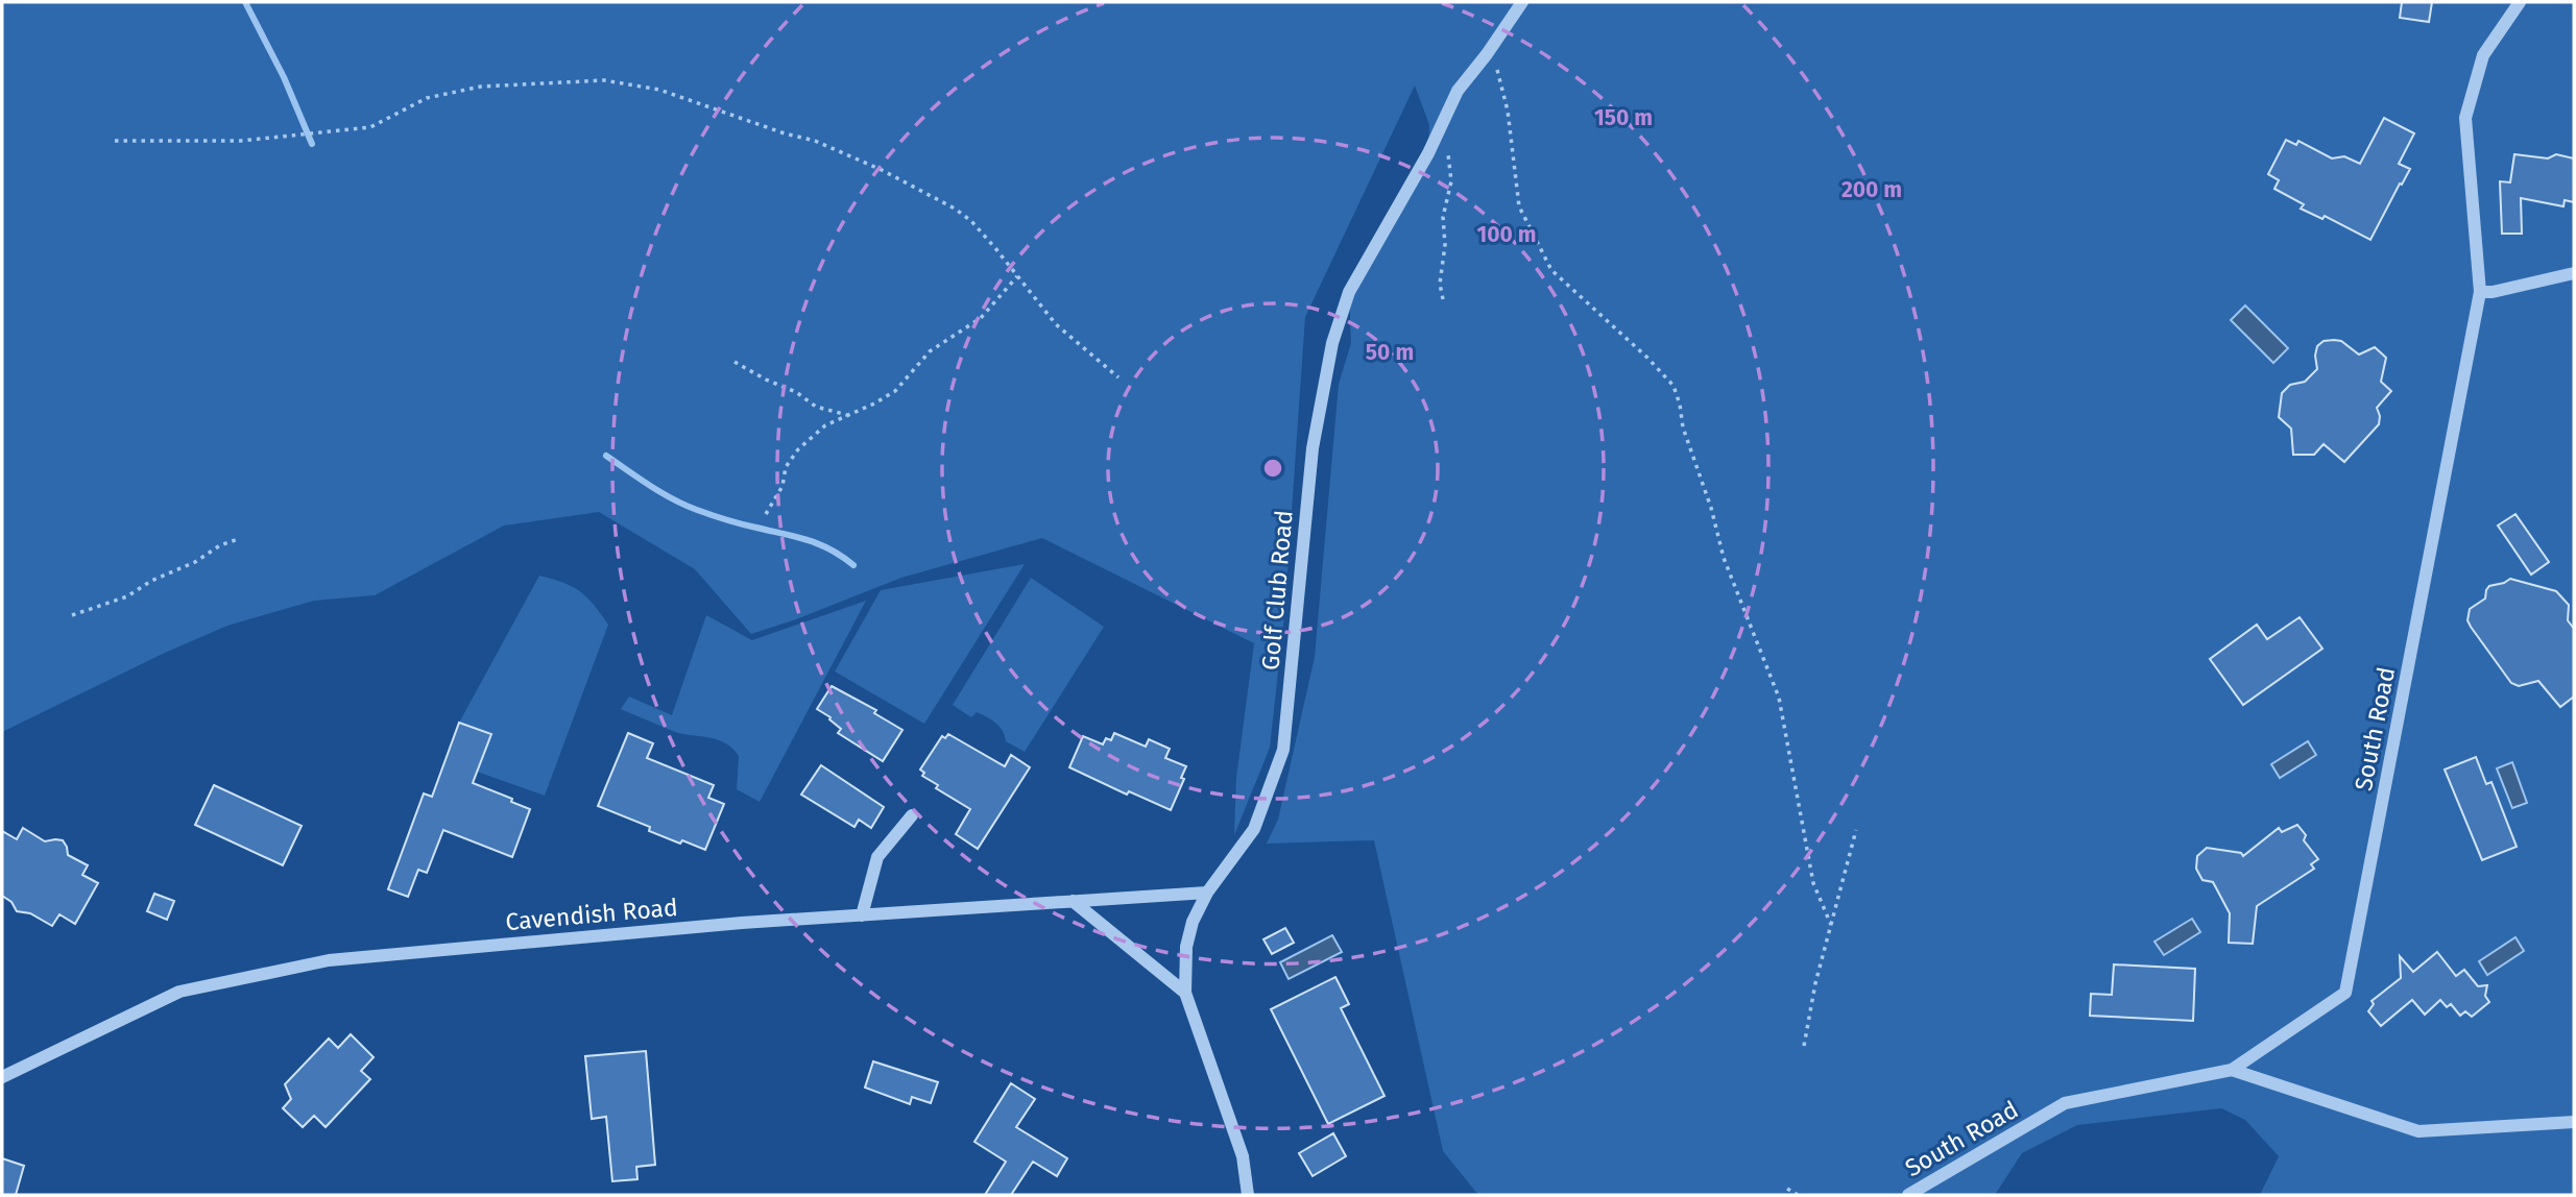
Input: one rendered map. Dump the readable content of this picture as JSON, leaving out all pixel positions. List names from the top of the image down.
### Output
{
  "streets": {
    "street": ["Golf Club Road", "South Road", "Cavendish Road"]
  },
  "crossings": [
    ["Golf Club Road", "Cavendish Road"]
  ],
  "rings": [
    "150 m",
    "200 m",
    "100 m",
    "50 m"
  ]
}
